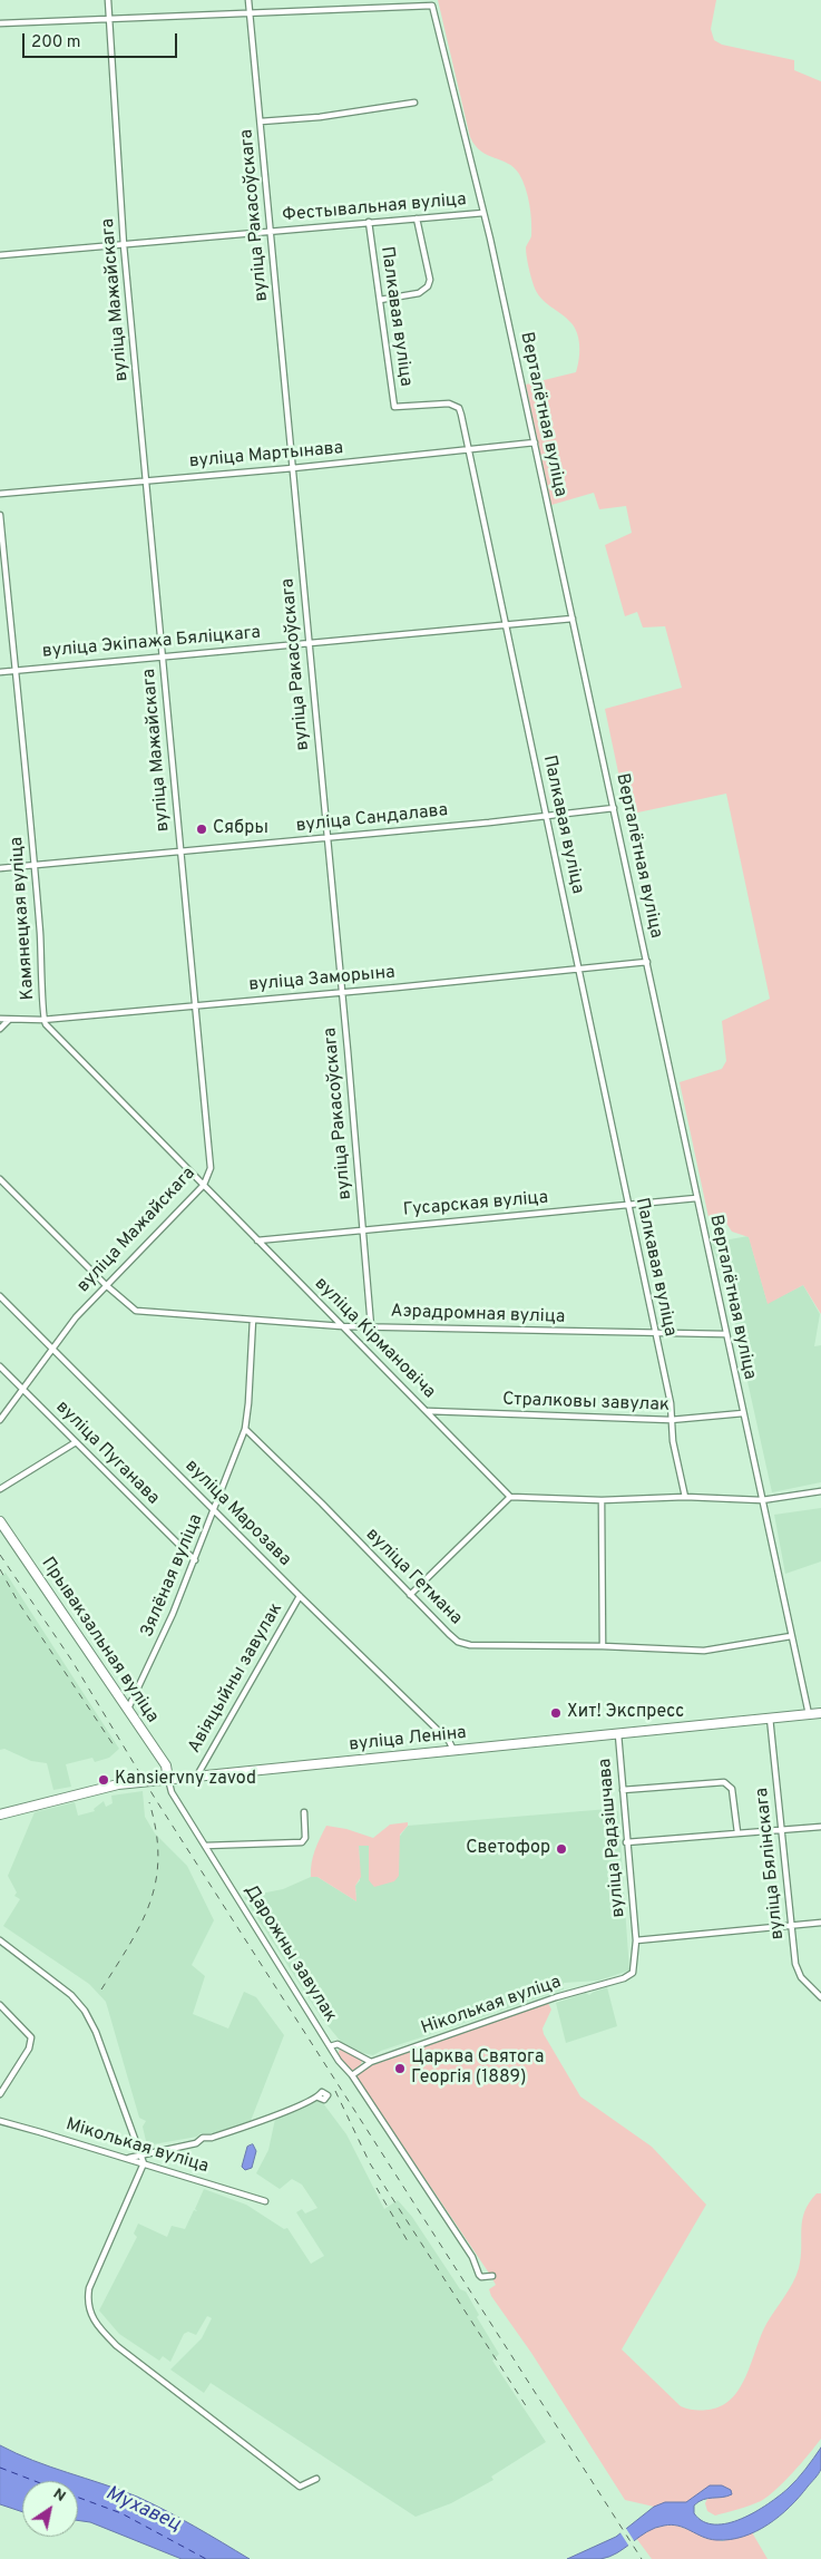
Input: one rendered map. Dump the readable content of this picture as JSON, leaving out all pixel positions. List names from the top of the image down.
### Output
{
  "streets": {
    "main road": ["Прывакзальная вуліца", "вуліца Леніна"],
    "street": [
      "Фестывальная вуліца",
      "вуліца Ракасоўскага",
      "вуліца Мажайскага",
      "Палкавая вуліца",
      "Верталётная вуліца",
      "вуліца Мартынава",
      "вуліца Экіпажа Бяліцкага",
      "вуліца Сандалава",
      "Камянецкая вуліца",
      "вуліца Заморына",
      "Гусарская вуліца",
      "Аэрадромная вуліца",
      "вуліца Кірмановіча",
      "Стралковы завулак",
      "вуліца Пуганава",
      "вуліца Марозава",
      "Зялёная вуліца",
      "вуліца Гетмана",
      "Авіяцыйны завулак",
      "вуліца Радзішчава",
      "вуліца Бялінскага",
      "Дарожны завулак",
      "Ніколькая вуліца",
      "Міколькая вуліца"
    ]
  },
  "crossings": [
    ["Фестывальная вуліца", "вуліца Ракасоўскага"],
    ["Фестывальная вуліца", "вуліца Мажайскага"],
    ["Фестывальная вуліца", "Палкавая вуліца"],
    ["Фестывальная вуліца", "Верталётная вуліца"],
    ["вуліца Ракасоўскага", "Верталётная вуліца"],
    ["вуліца Ракасоўскага", "вуліца Мартынава"],
    ["вуліца Ракасоўскага", "вуліца Экіпажа Бяліцкага"],
    ["вуліца Ракасоўскага", "вуліца Сандалава"],
    ["вуліца Ракасоўскага", "вуліца Заморына"],
    ["вуліца Ракасоўскага", "Гусарская вуліца"],
    ["вуліца Ракасоўскага", "Аэрадромная вуліца"],
    ["вуліца Мажайскага", "вуліца Мартынава"],
    ["вуліца Мажайскага", "вуліца Экіпажа Бяліцкага"],
    ["вуліца Мажайскага", "вуліца Сандалава"],
    ["вуліца Мажайскага", "вуліца Заморына"],
    ["вуліца Мажайскага", "Аэрадромная вуліца"],
    ["вуліца Мажайскага", "вуліца Кірмановіча"],
    ["вуліца Мажайскага", "вуліца Пуганава"],
    ["вуліца Мажайскага", "вуліца Марозава"],
    ["Палкавая вуліца", "вуліца Мартынава"],
    ["Палкавая вуліца", "вуліца Экіпажа Бяліцкага"],
    ["Палкавая вуліца", "вуліца Сандалава"],
    ["Палкавая вуліца", "вуліца Заморына"],
    ["Палкавая вуліца", "Гусарская вуліца"],
    ["Палкавая вуліца", "Аэрадромная вуліца"],
    ["Палкавая вуліца", "Стралковы завулак"],
    ["Верталётная вуліца", "вуліца Мартынава"],
    ["Верталётная вуліца", "вуліца Экіпажа Бяліцкага"],
    ["Верталётная вуліца", "вуліца Сандалава"],
    ["Верталётная вуліца", "вуліца Заморына"],
    ["Верталётная вуліца", "Гусарская вуліца"],
    ["Верталётная вуліца", "Аэрадромная вуліца"],
    ["Верталётная вуліца", "Стралковы завулак"],
    ["Верталётная вуліца", "вуліца Гетмана"],
    ["Верталётная вуліца", "вуліца Леніна"],
    ["вуліца Экіпажа Бяліцкага", "Камянецкая вуліца"],
    ["вуліца Сандалава", "Камянецкая вуліца"],
    ["Камянецкая вуліца", "вуліца Заморына"],
    ["Камянецкая вуліца", "вуліца Кірмановіча"],
    ["вуліца Заморына", "вуліца Кірмановіча"],
    ["Гусарская вуліца", "вуліца Кірмановіча"],
    ["Аэрадромная вуліца", "вуліца Кірмановіча"],
    ["Аэрадромная вуліца", "Зялёная вуліца"],
    ["вуліца Кірмановіча", "Стралковы завулак"],
    ["вуліца Пуганава", "Зялёная вуліца"],
    ["вуліца Марозава", "Зялёная вуліца"],
    ["вуліца Марозава", "Авіяцыйны завулак"],
    ["вуліца Марозава", "вуліца Леніна"],
    ["Зялёная вуліца", "вуліца Гетмана"],
    ["Зялёная вуліца", "Прывакзальная вуліца"],
    ["Прывакзальная вуліца", "вуліца Леніна"],
    ["Прывакзальная вуліца", "Дарожны завулак"],
    ["Авіяцыйны завулак", "вуліца Леніна"],
    ["вуліца Леніна", "вуліца Радзішчава"],
    ["вуліца Леніна", "вуліца Бялінскага"],
    ["вуліца Леніна", "Дарожны завулак"],
    ["вуліца Радзішчава", "Ніколькая вуліца"],
    ["Дарожны завулак", "Ніколькая вуліца"]
  ],
  "water": ["Мухавец"],
  "places": [
    "Сябры",
    "Хит! Экспресс",
    "Kansiervny zavod",
    "Светофор",
    "Царква Святога Георгія (1889)"
  ],
  "scale_bar": "200 m",
  "north": "top right"
}
